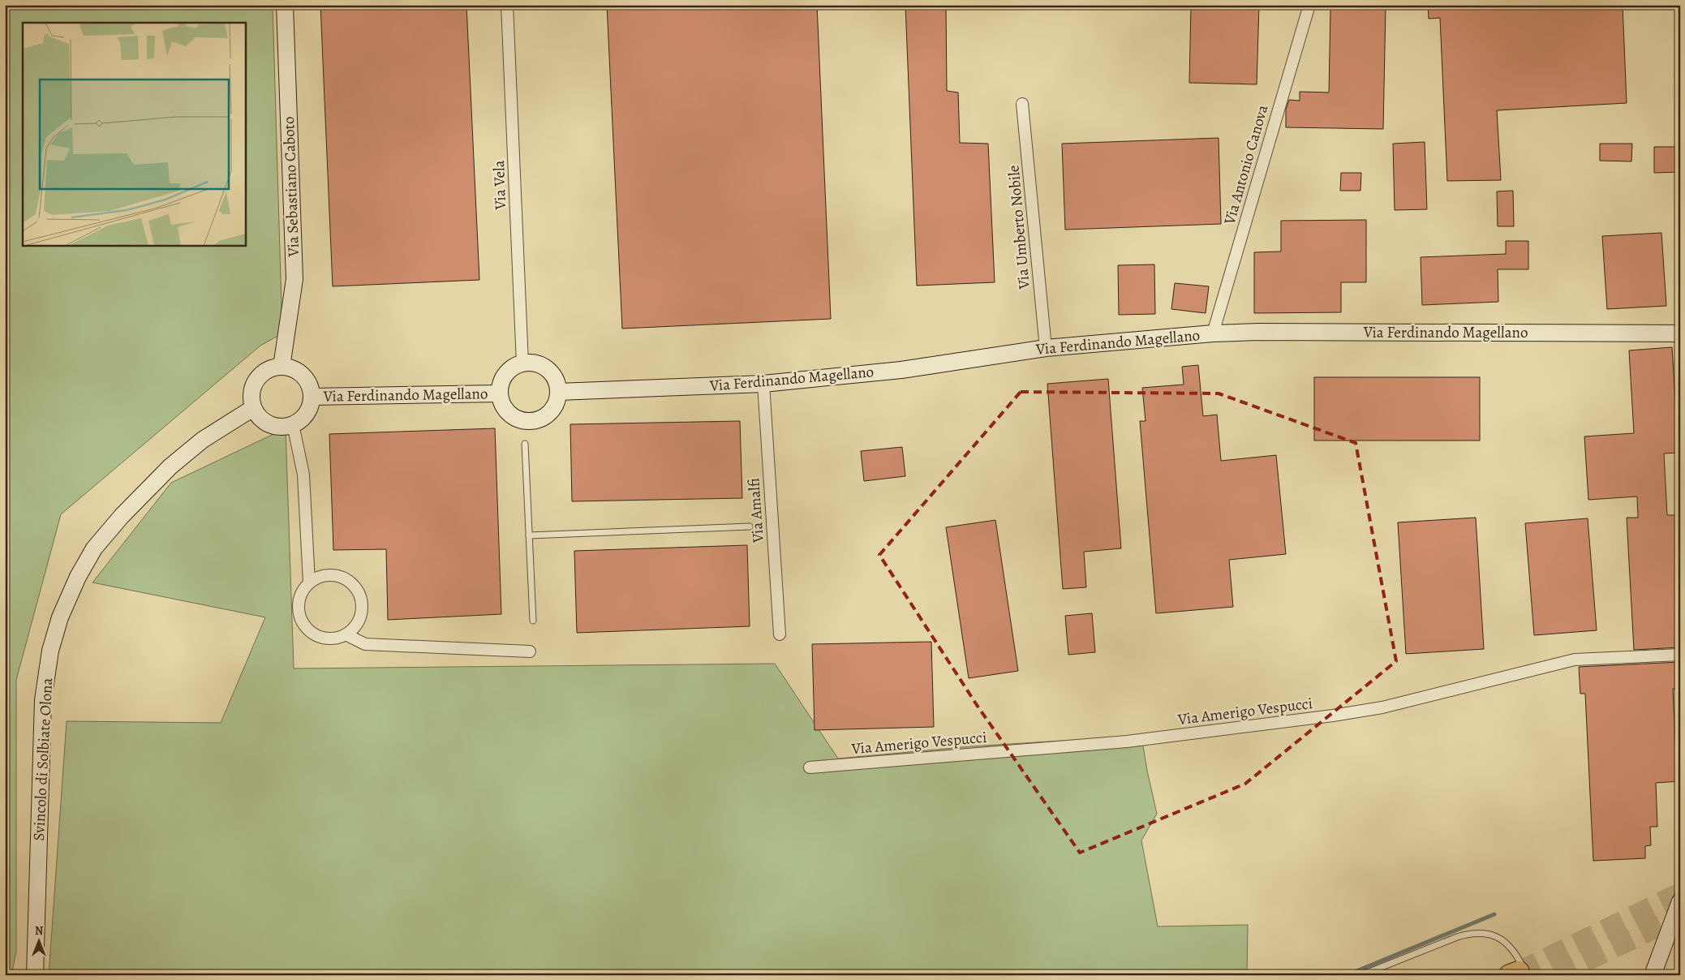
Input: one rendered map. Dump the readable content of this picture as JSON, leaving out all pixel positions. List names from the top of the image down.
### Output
{
  "streets": {
    "street": [
      "Via Antonio Canova",
      "Via Vela",
      "Via Sebastiano Caboto",
      "Via Umberto Nobile",
      "Via Ferdinando Magellano",
      "Via Amalfi",
      "Via Amerigo Vespucci",
      "Svincolo di Solbiate Olona"
    ]
  },
  "crossings": [
    ["Via Antonio Canova", "Via Ferdinando Magellano"],
    ["Via Vela", "Via Ferdinando Magellano"],
    ["Via Sebastiano Caboto", "Via Ferdinando Magellano"],
    ["Via Sebastiano Caboto", "Svincolo di Solbiate Olona"],
    ["Via Umberto Nobile", "Via Ferdinando Magellano"],
    ["Via Ferdinando Magellano", "Via Amalfi"],
    ["Via Ferdinando Magellano", "Svincolo di Solbiate Olona"]
  ],
  "north": "top"
}
